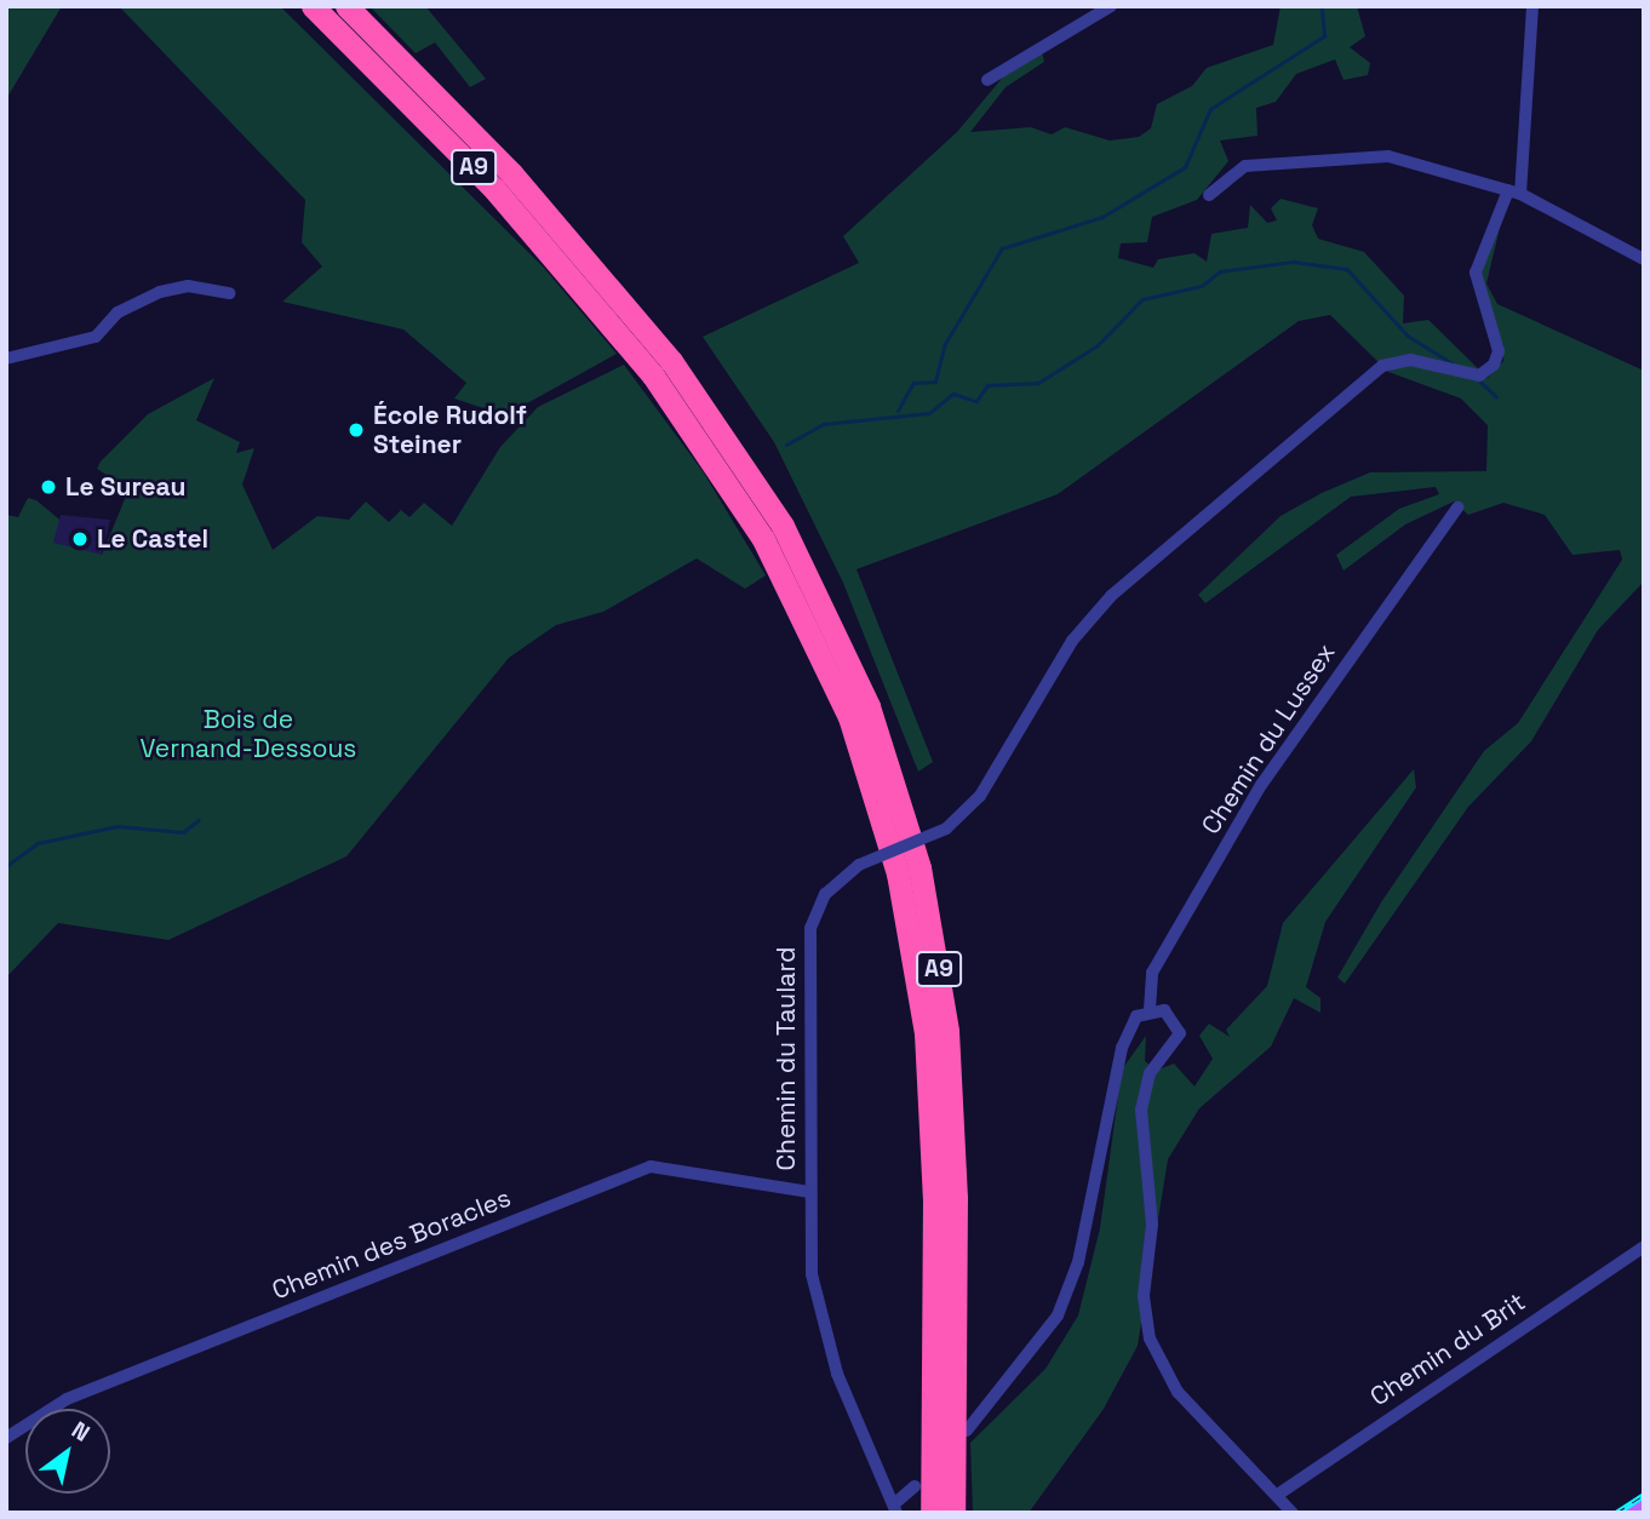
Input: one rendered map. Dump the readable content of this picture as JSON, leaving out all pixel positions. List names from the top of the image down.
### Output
{
  "streets": {
    "highway": ["A9"],
    "street": [
      "Chemin du Lussex",
      "Chemin du Taulard",
      "Chemin des Boracles",
      "Chemin du Brit"
    ]
  },
  "crossings": [
    ["Chemin du Taulard", "Chemin des Boracles"]
  ],
  "parks": ["Bois de Vernand-Dessous"],
  "places": ["École Rudolf Steiner", "Le Sureau", "Le Castel"],
  "north": "top right"
}
